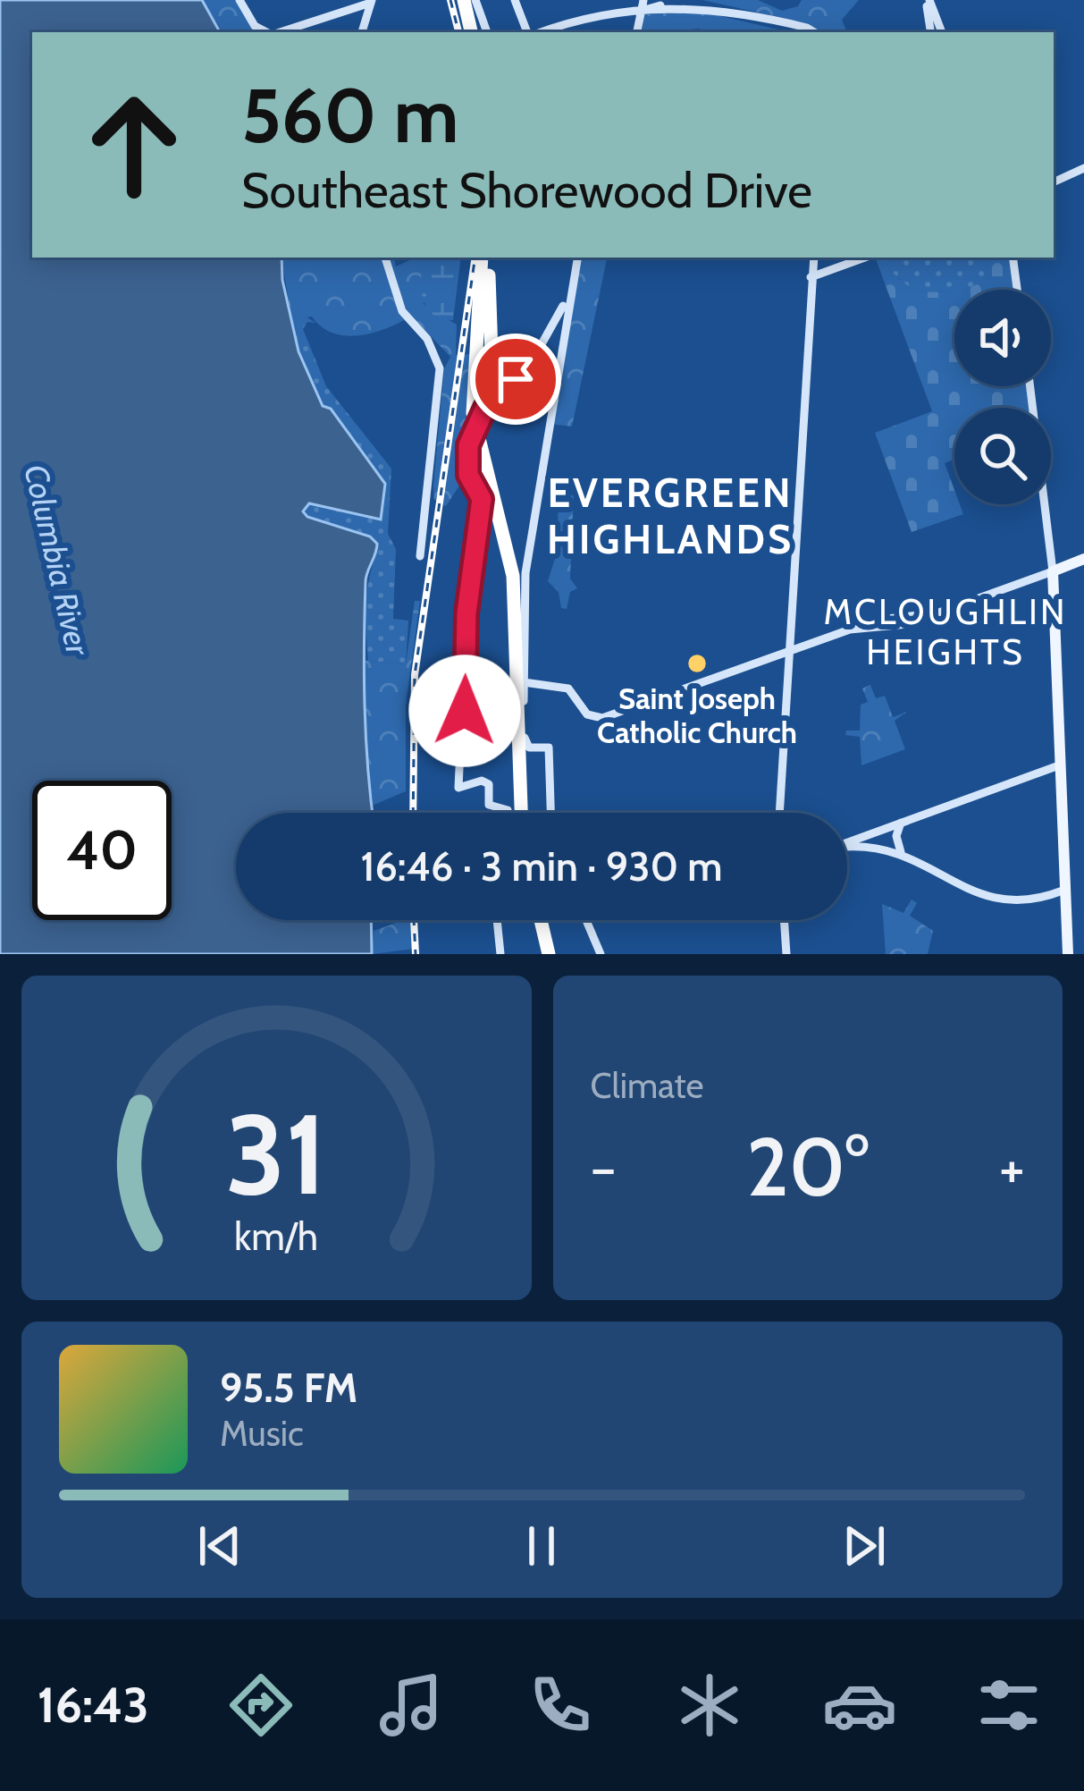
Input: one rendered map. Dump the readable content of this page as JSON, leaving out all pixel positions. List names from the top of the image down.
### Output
{
  "districts": ["EVERGREEN HIGHLANDS", "MCLOUGHLIN HEIGHTS"],
  "water": ["Columbia River"],
  "places": ["Saint Joseph Catholic Church"],
  "page": {
    "turn": ["560 m", "Southeast Shorewood Drive"],
    "limit": "40",
    "trip": "16:46 · 3 min · 930 m",
    "tile": "Climate",
    "heat": ["−", "20°", "+"],
    "song": ["95.5 FM", "Music"],
    "tabs": "16:43",
    "gauge": ["31", "km/h"]
  }
}
